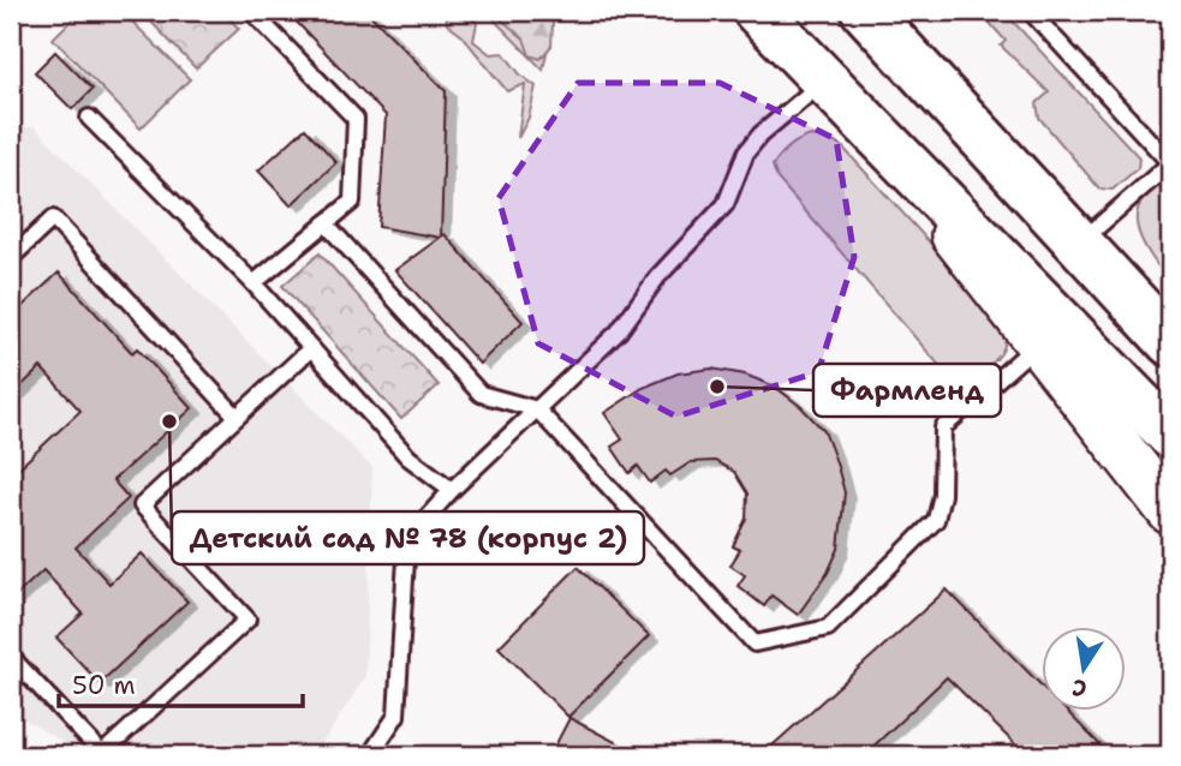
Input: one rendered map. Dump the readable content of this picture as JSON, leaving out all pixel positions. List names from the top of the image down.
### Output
{
  "places": ["Фармленд", "Детский сад № 78 (корпус 2)"],
  "scale_bar": "50 m",
  "north": "bottom"
}
